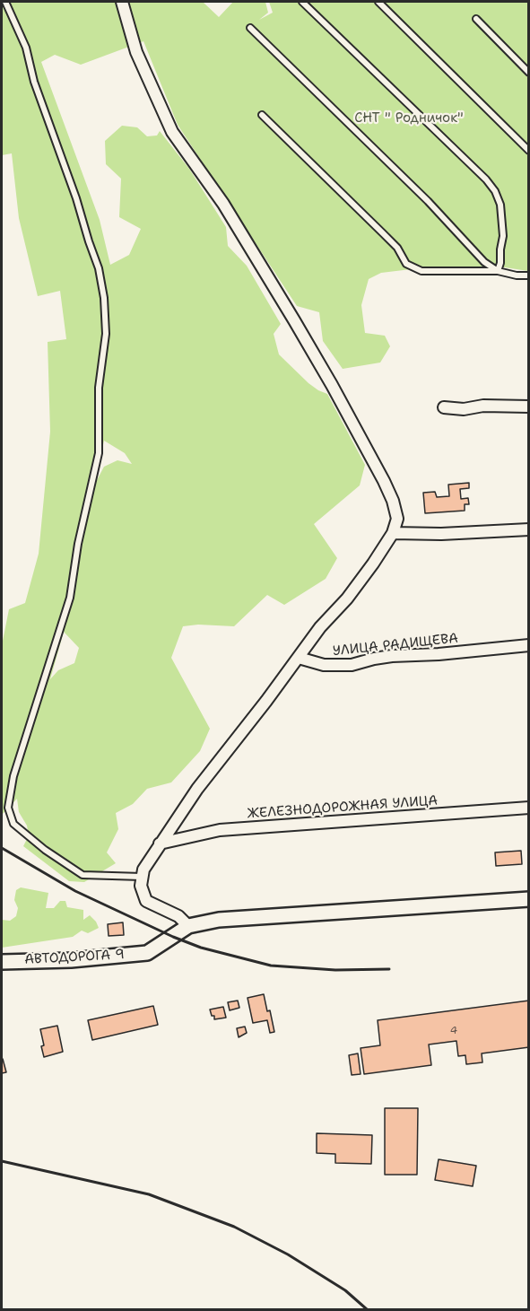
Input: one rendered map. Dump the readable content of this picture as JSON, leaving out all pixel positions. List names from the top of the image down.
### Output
{
  "streets": {
    "street": ["УЛИЦА РАДИЩЕВА", "ЖЕЛЕЗНОДОРОЖНАЯ УЛИЦА", "АВТОДОРОГА 9"]
  },
  "parks": ["СНТ \" Родничок\""],
  "house_numbers": ["4"]
}
